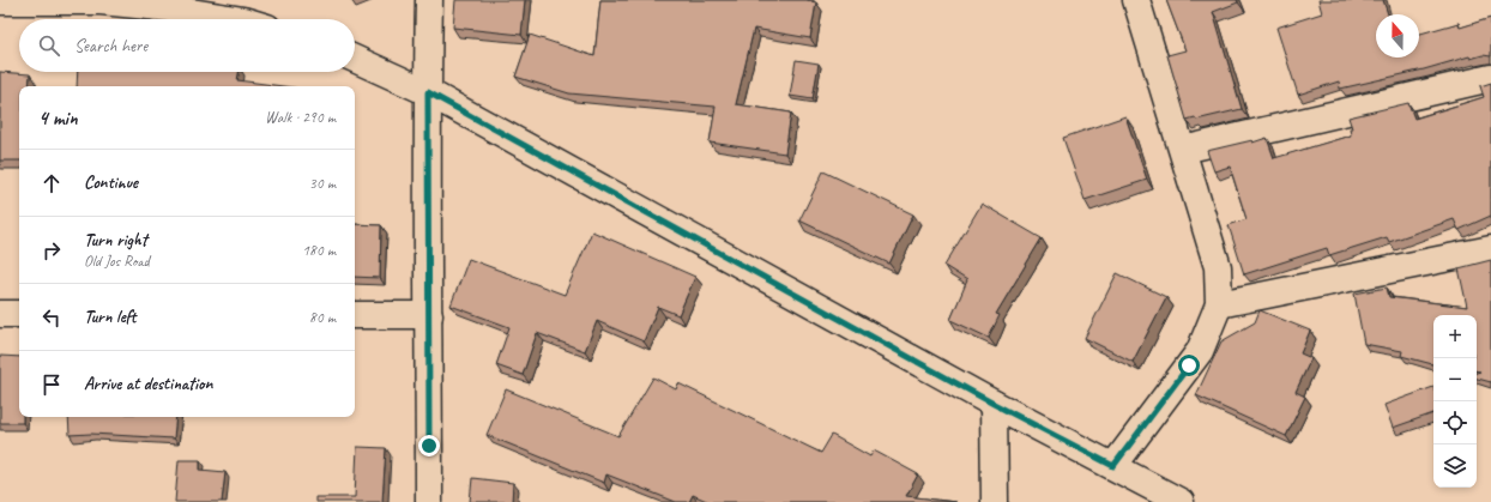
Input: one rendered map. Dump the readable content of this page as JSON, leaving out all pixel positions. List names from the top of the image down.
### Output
{
  "north": "top",
  "page": {
    "search": "Search here",
    "heading": ["4 min", "Walk · 290 m"],
    "list": [
      ["Continue", "30 m"],
      ["Turn right", "Old Jos Road", "180 m"],
      ["Turn left", "80 m"],
      "Arrive at destination"
    ],
    "map_buttons": ["+", "−"]
  }
}
